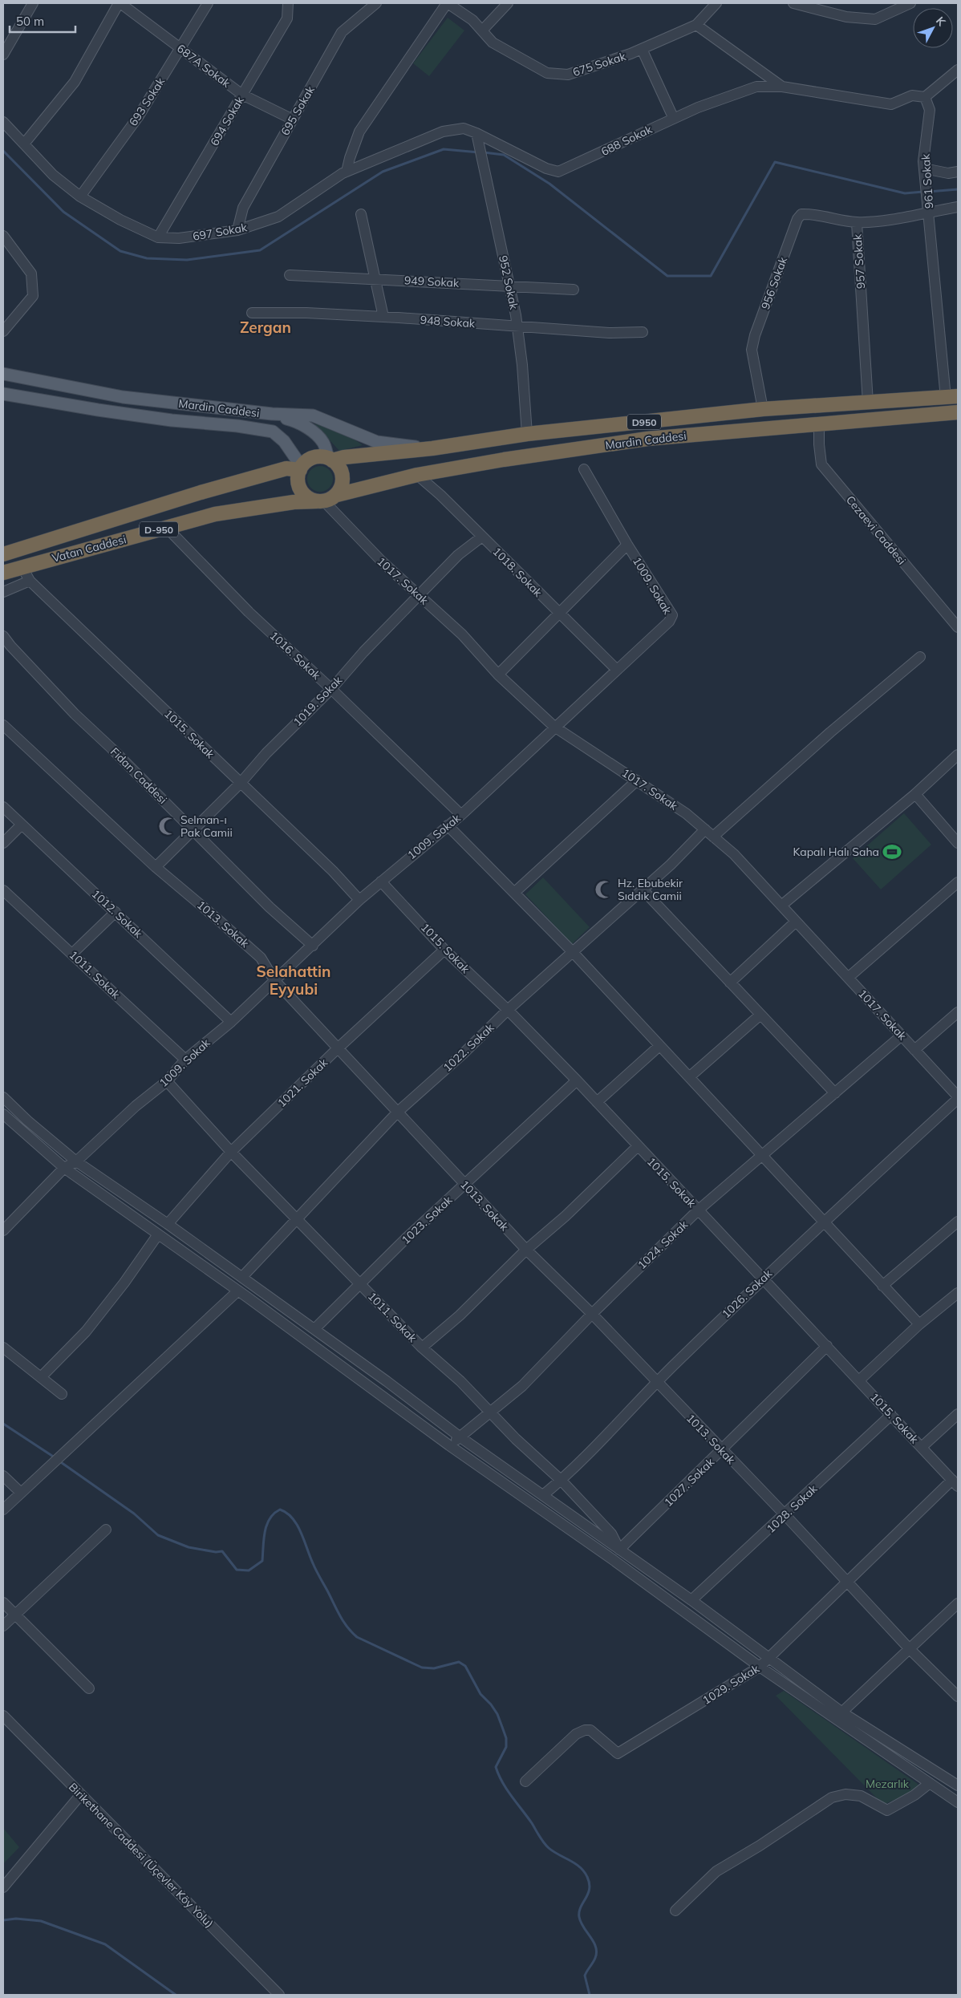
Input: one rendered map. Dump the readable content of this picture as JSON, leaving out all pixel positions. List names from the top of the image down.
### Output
{
  "streets": {
    "highway": [
      "Mardin Caddesi",
      "D950",
      "D-950",
      "Vatan Caddesi"
    ],
    "street": [
      "675 Sokak",
      "687A Sokak",
      "693 Sokak",
      "695 Sokak",
      "694 Sokak",
      "688 Sokak",
      "961 Sokak",
      "697 Sokak",
      "957 Sokak",
      "949 Sokak",
      "952 Sokak",
      "956 Sokak",
      "948 Sokak",
      "Cezaevi Caddesi",
      "1018. Sokak",
      "1017. Sokak",
      "1009. Sokak",
      "1016. Sokak",
      "1019. Sokak",
      "1015. Sokak",
      "Fidan Caddesi",
      "1012. Sokak",
      "1013. Sokak",
      "1011. Sokak",
      "1022. Sokak",
      "1021. Sokak",
      "1023. Sokak",
      "1024. Sokak",
      "1026. Sokak",
      "1027. Sokak",
      "1028. Sokak",
      "1029. Sokak",
      "Birikethane Caddesi (Üçevler Köy Yolu)"
    ]
  },
  "crossings": [
    ["687A Sokak", "693 Sokak"],
    ["687A Sokak", "695 Sokak"],
    ["687A Sokak", "694 Sokak"],
    ["693 Sokak", "697 Sokak"],
    ["695 Sokak", "697 Sokak"],
    ["694 Sokak", "697 Sokak"],
    ["688 Sokak", "697 Sokak"],
    ["688 Sokak", "952 Sokak"],
    ["961 Sokak", "957 Sokak"],
    ["961 Sokak", "Mardin Caddesi"],
    ["697 Sokak", "952 Sokak"],
    ["957 Sokak", "956 Sokak"],
    ["957 Sokak", "Mardin Caddesi"],
    ["949 Sokak", "952 Sokak"],
    ["952 Sokak", "948 Sokak"],
    ["952 Sokak", "Mardin Caddesi"],
    ["956 Sokak", "Mardin Caddesi"],
    ["Mardin Caddesi", "Cezaevi Caddesi"],
    ["Mardin Caddesi", "Vatan Caddesi"],
    ["Mardin Caddesi", "1018. Sokak"],
    ["Mardin Caddesi", "1017. Sokak"],
    ["Vatan Caddesi", "1017. Sokak"],
    ["Vatan Caddesi", "1016. Sokak"],
    ["Vatan Caddesi", "1015. Sokak"],
    ["1018. Sokak", "1009. Sokak"],
    ["1018. Sokak", "1019. Sokak"],
    ["1017. Sokak", "1009. Sokak"],
    ["1017. Sokak", "1019. Sokak"],
    ["1017. Sokak", "1022. Sokak"],
    ["1017. Sokak", "1024. Sokak"],
    ["1017. Sokak", "1026. Sokak"],
    ["1009. Sokak", "1016. Sokak"],
    ["1009. Sokak", "1015. Sokak"],
    ["1009. Sokak", "Fidan Caddesi"],
    ["1009. Sokak", "1012. Sokak"],
    ["1009. Sokak", "1013. Sokak"],
    ["1009. Sokak", "1011. Sokak"],
    ["1016. Sokak", "1019. Sokak"],
    ["1019. Sokak", "1015. Sokak"],
    ["1019. Sokak", "Fidan Caddesi"],
    ["1019. Sokak", "1013. Sokak"],
    ["1015. Sokak", "1022. Sokak"],
    ["1015. Sokak", "1021. Sokak"],
    ["1015. Sokak", "1023. Sokak"],
    ["1015. Sokak", "1024. Sokak"],
    ["1015. Sokak", "1026. Sokak"],
    ["1015. Sokak", "1027. Sokak"],
    ["1015. Sokak", "1028. Sokak"],
    ["1015. Sokak", "1029. Sokak"],
    ["1013. Sokak", "1022. Sokak"],
    ["1013. Sokak", "1021. Sokak"],
    ["1013. Sokak", "1023. Sokak"],
    ["1013. Sokak", "1024. Sokak"],
    ["1013. Sokak", "1026. Sokak"],
    ["1013. Sokak", "1027. Sokak"],
    ["1013. Sokak", "1028. Sokak"],
    ["1013. Sokak", "1029. Sokak"],
    ["1011. Sokak", "1022. Sokak"],
    ["1011. Sokak", "1021. Sokak"],
    ["1011. Sokak", "1023. Sokak"],
    ["1011. Sokak", "1024. Sokak"],
    ["1011. Sokak", "1026. Sokak"],
    ["1011. Sokak", "1027. Sokak"]
  ],
  "districts": ["Zergan", "Selahattin Eyyubi"],
  "parks": ["Mezarlık"],
  "places": {
    "mosque": ["Selman-ı Pak Camii", "Hz. Ebubekir Sıddık Camii"],
    "sports": ["Kapalı Halı Saha"]
  },
  "scale_bar": "50 m",
  "north": "top right"
}
